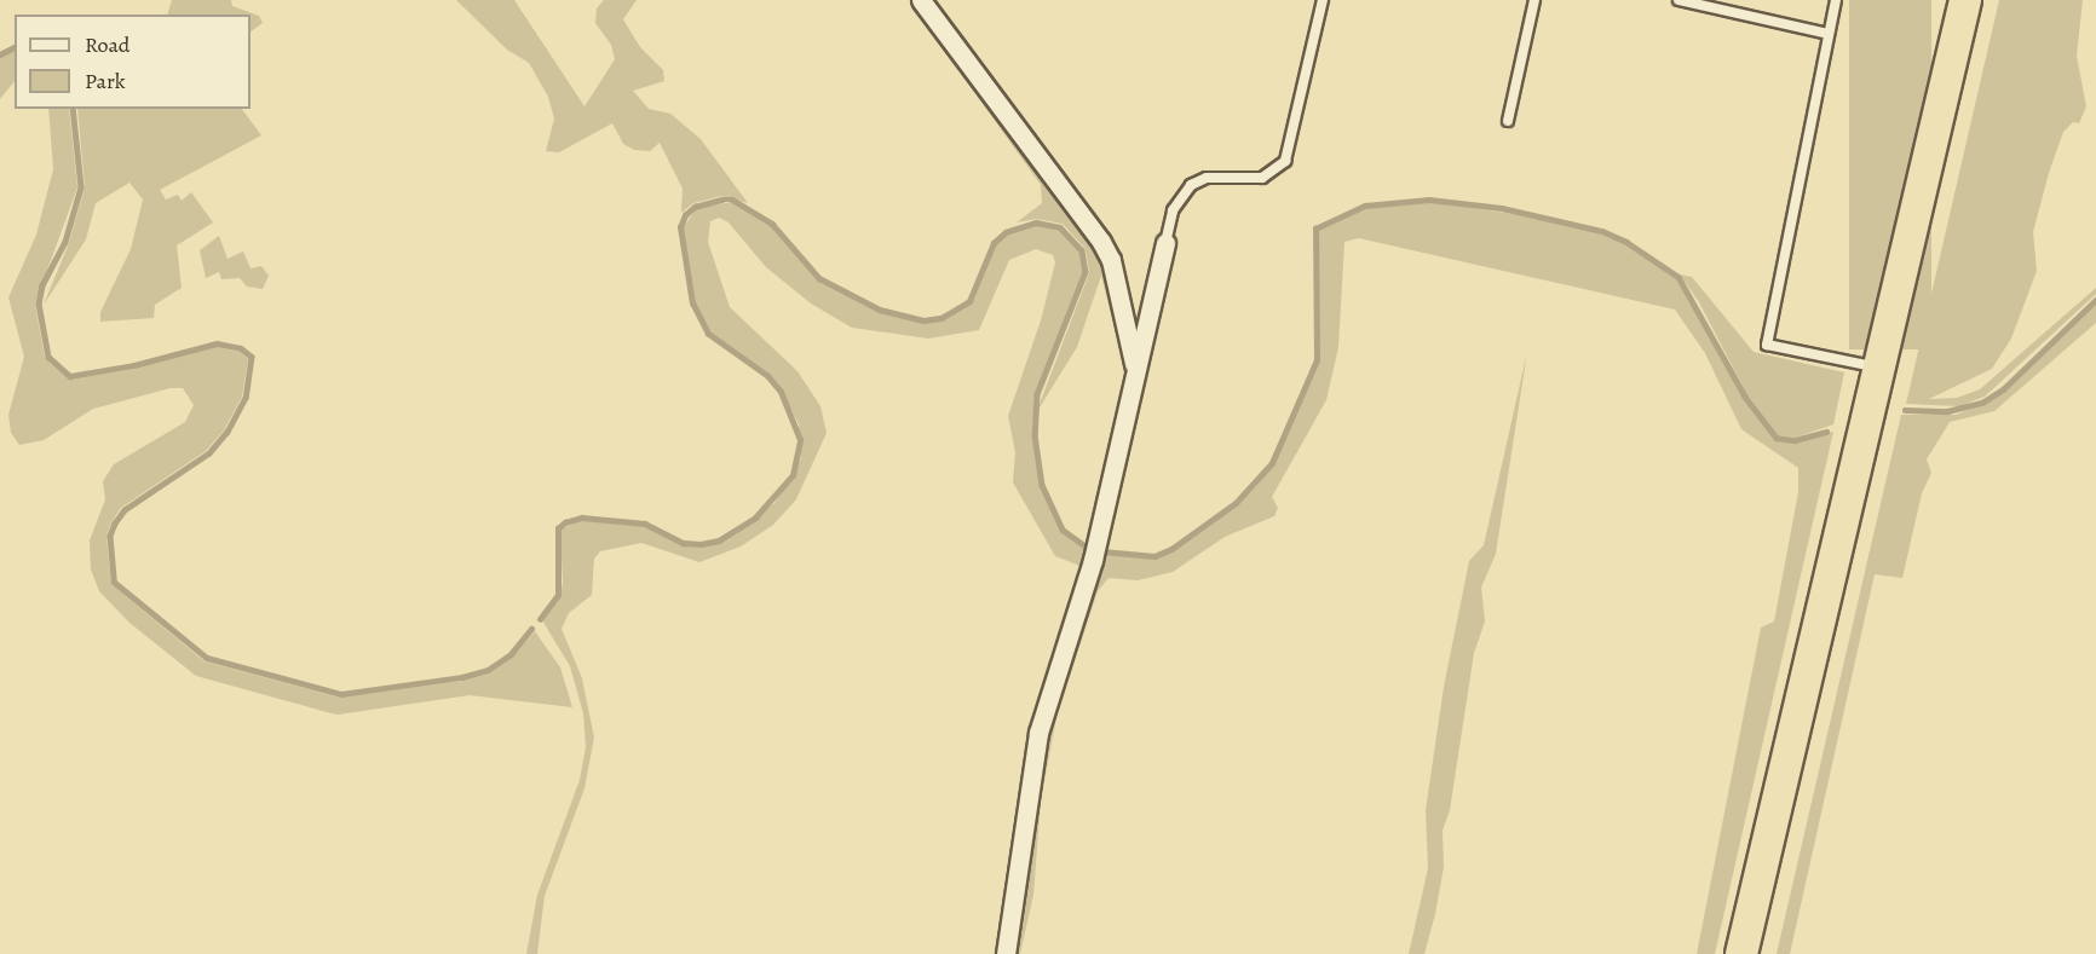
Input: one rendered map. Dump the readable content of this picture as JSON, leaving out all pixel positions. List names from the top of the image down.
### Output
{
  "legend": ["Road", "Park"]
}
